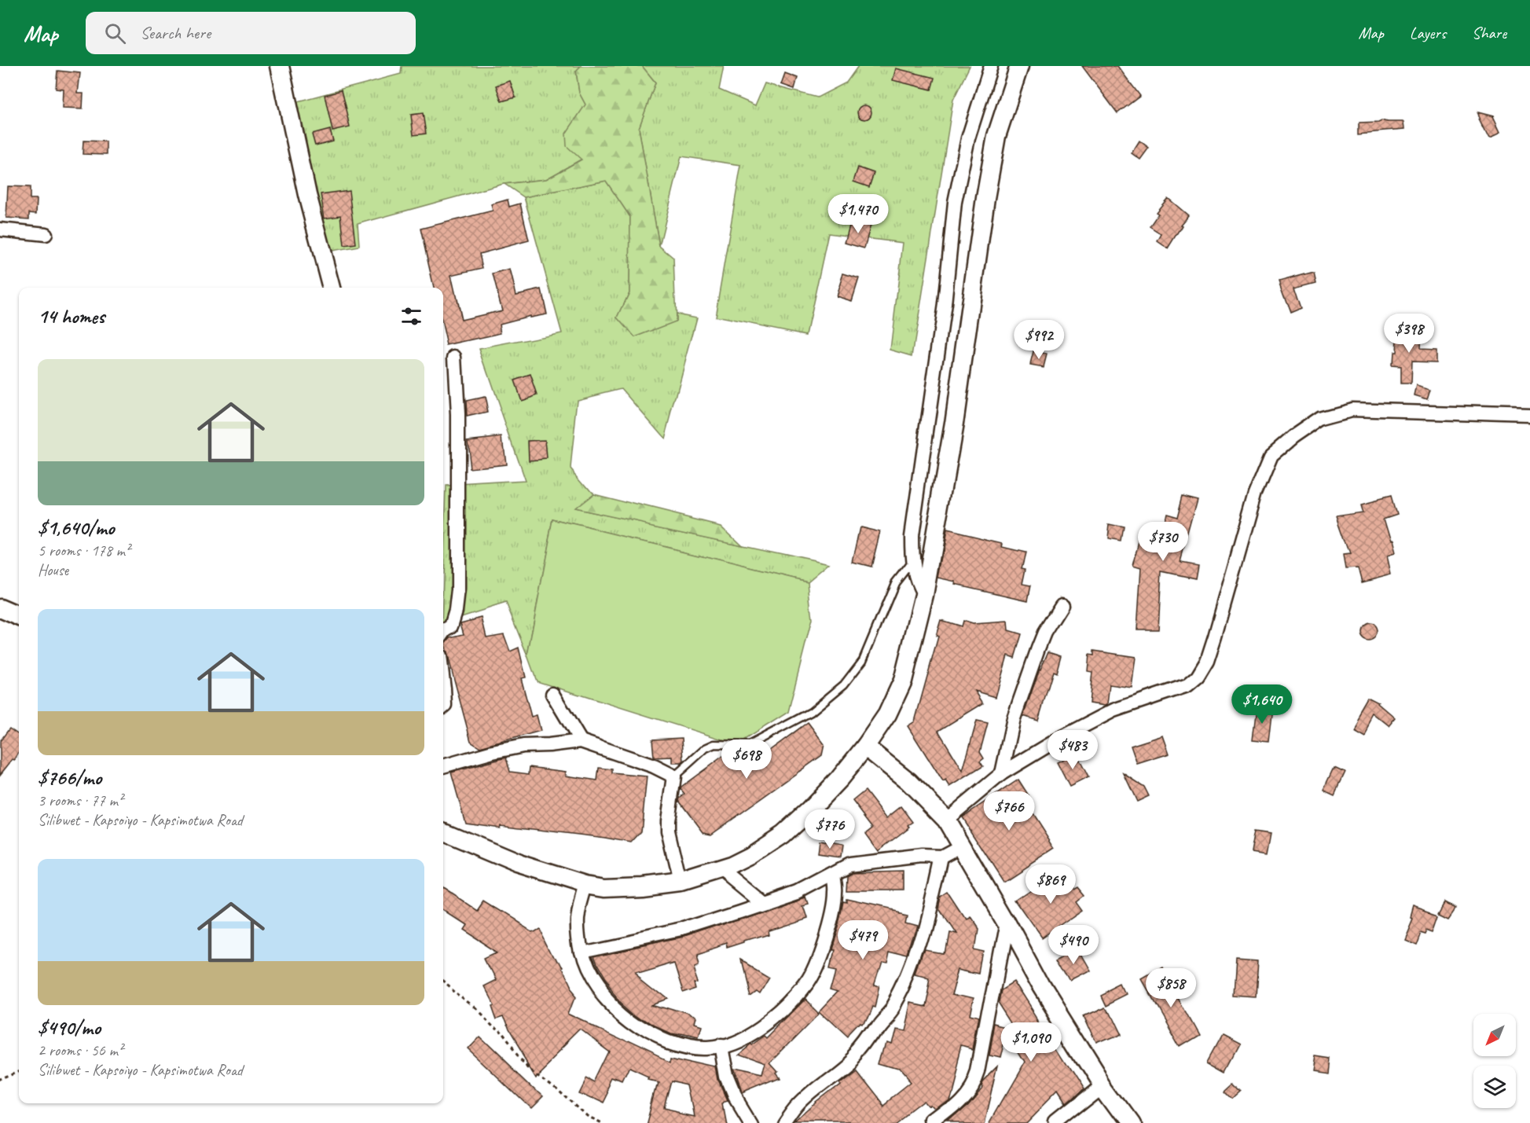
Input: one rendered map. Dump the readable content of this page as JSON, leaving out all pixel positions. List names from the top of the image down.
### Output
{
  "north": "bottom left",
  "page": {
    "header": "Map",
    "search": "Search here",
    "nav": ["Map", "Layers", "Share"],
    "price": [
      "$1,470",
      "$398",
      "$992",
      "$730",
      "$1,640",
      "$483",
      "$698",
      "$766",
      "$776",
      "$869",
      "$479",
      "$490",
      "$858",
      "$1,090"
    ],
    "heading": "14 homes",
    "list": [
      {
        "name": "$1,640/mo",
        "note": "5 rooms · 178 m² · House"
      },
      {
        "name": "$766/mo",
        "note": "3 rooms · 77 m² · Silibwet - Kapsoiyo - Kapsimotwa Road"
      },
      {
        "name": "$490/mo",
        "note": "2 rooms · 56 m² · Silibwet - Kapsoiyo - Kapsimotwa Road"
      }
    ]
  }
}
